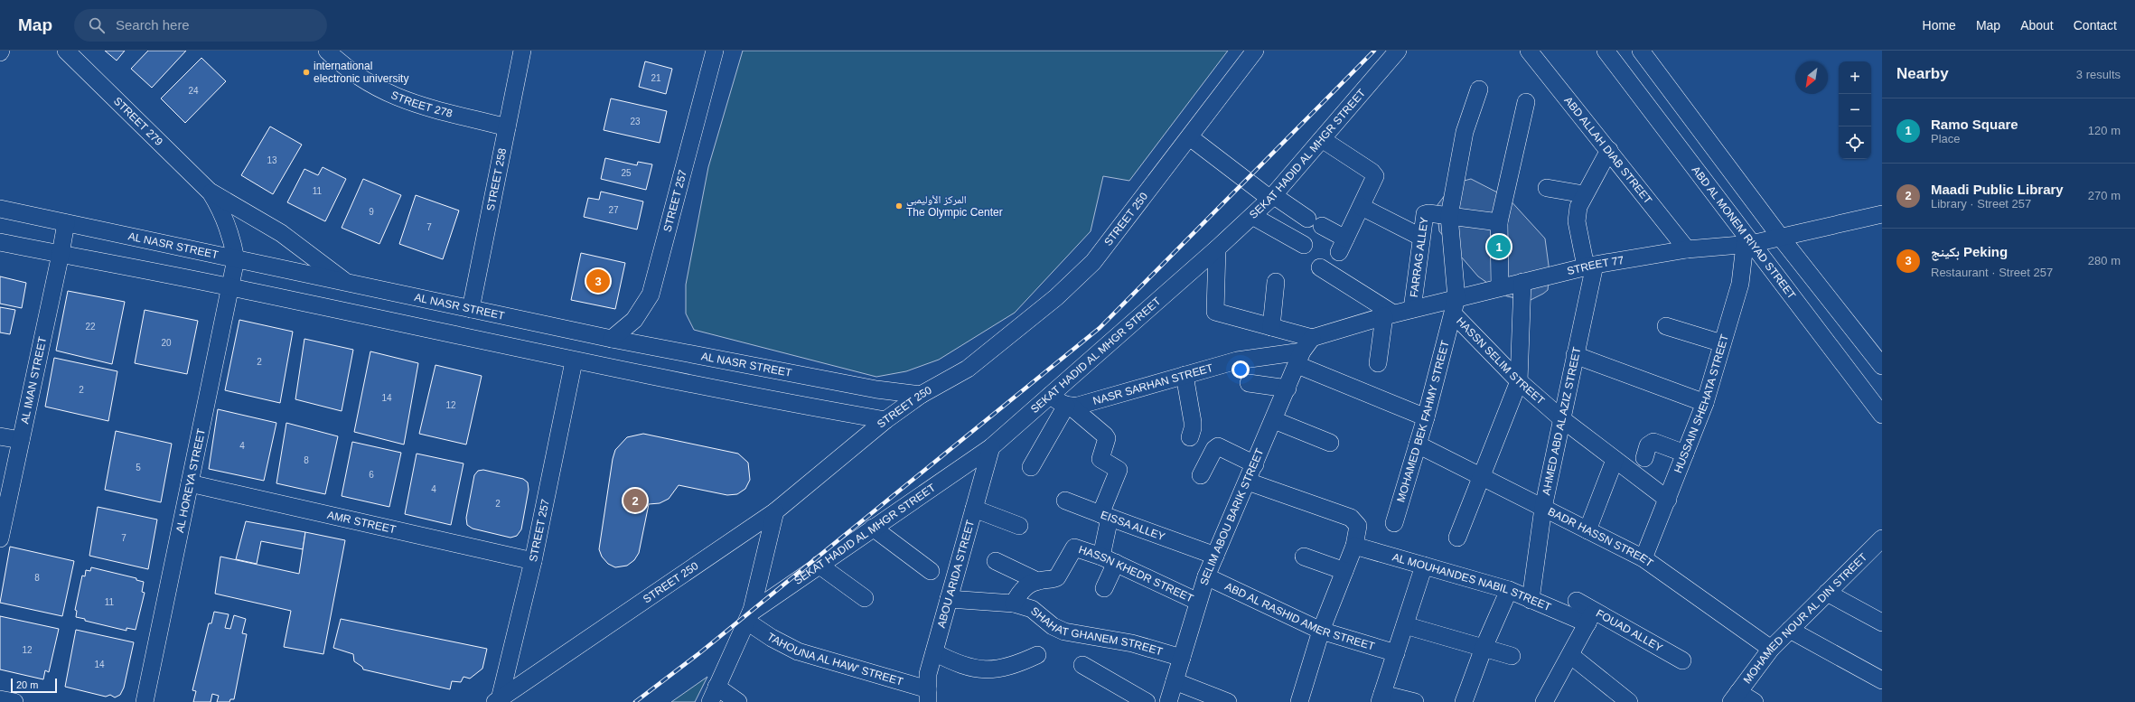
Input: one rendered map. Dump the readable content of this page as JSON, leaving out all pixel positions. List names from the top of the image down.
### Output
{
  "streets": {
    "street": [
      "STREET 278",
      "STREET 279",
      "ABD ALLAH DIAB STREET",
      "SEKAT HADID AL MHGR STREET",
      "STREET 258",
      "STREET 257",
      "STREET 250",
      "ABD AL MONEM RIYAD STREET",
      "AL NASR STREET",
      "FARRAG ALLEY",
      "STREET 77",
      "HASSN SELIM STREET",
      "AL IMAN STREET",
      "NASR SARHAN STREET",
      "HUSSAIN SHEHATA STREET",
      "MOHAMED BEK FAHMY STREET",
      "AHMED ABD AL AZIZ STREET",
      "AL HOREYA STREET",
      "SELIM ABOU BARIK STREET",
      "AMR STREET",
      "EISSA ALLEY",
      "BADR HASSN STREET",
      "ABOU ARIDA STREET",
      "HASSN KHEDR STREET",
      "AL MOUHANDES NABIL STREET",
      "ABD AL RASHID AMER STREET",
      "MOHAMED NOUR AL DIN STREET",
      "SHAHAT GHANEM STREET",
      "FOUAD ALLEY",
      "TAHOUNA AL HAW' STREET"
    ]
  },
  "crossings": [
    ["STREET 278", "STREET 258"],
    ["STREET 279", "AL NASR STREET"],
    ["STREET 279", "AL HOREYA STREET"],
    ["ABD ALLAH DIAB STREET", "STREET 77"],
    ["SEKAT HADID AL MHGR STREET", "ABOU ARIDA STREET"],
    ["SEKAT HADID AL MHGR STREET", "TAHOUNA AL HAW' STREET"],
    ["STREET 258", "AL NASR STREET"],
    ["STREET 257", "STREET 250"],
    ["STREET 257", "AL NASR STREET"],
    ["STREET 257", "AMR STREET"],
    ["STREET 250", "AL NASR STREET"],
    ["ABD AL MONEM RIYAD STREET", "STREET 77"],
    ["ABD AL MONEM RIYAD STREET", "HUSSAIN SHEHATA STREET"],
    ["AL NASR STREET", "AL IMAN STREET"],
    ["AL NASR STREET", "AL HOREYA STREET"],
    ["FARRAG ALLEY", "STREET 77"],
    ["STREET 77", "HASSN SELIM STREET"],
    ["STREET 77", "HUSSAIN SHEHATA STREET"],
    ["STREET 77", "MOHAMED BEK FAHMY STREET"],
    ["STREET 77", "AHMED ABD AL AZIZ STREET"],
    ["STREET 77", "SELIM ABOU BARIK STREET"],
    ["HASSN SELIM STREET", "HUSSAIN SHEHATA STREET"],
    ["HASSN SELIM STREET", "MOHAMED BEK FAHMY STREET"],
    ["HASSN SELIM STREET", "AHMED ABD AL AZIZ STREET"],
    ["NASR SARHAN STREET", "SELIM ABOU BARIK STREET"],
    ["NASR SARHAN STREET", "EISSA ALLEY"],
    ["HUSSAIN SHEHATA STREET", "BADR HASSN STREET"],
    ["MOHAMED BEK FAHMY STREET", "BADR HASSN STREET"],
    ["AHMED ABD AL AZIZ STREET", "BADR HASSN STREET"],
    ["AHMED ABD AL AZIZ STREET", "AL MOUHANDES NABIL STREET"],
    ["AL HOREYA STREET", "AMR STREET"],
    ["SELIM ABOU BARIK STREET", "EISSA ALLEY"],
    ["SELIM ABOU BARIK STREET", "HASSN KHEDR STREET"],
    ["SELIM ABOU BARIK STREET", "ABD AL RASHID AMER STREET"],
    ["SELIM ABOU BARIK STREET", "SHAHAT GHANEM STREET"],
    ["BADR HASSN STREET", "MOHAMED NOUR AL DIN STREET"],
    ["ABOU ARIDA STREET", "SHAHAT GHANEM STREET"],
    ["ABOU ARIDA STREET", "TAHOUNA AL HAW' STREET"],
    ["HASSN KHEDR STREET", "SHAHAT GHANEM STREET"],
    ["AL MOUHANDES NABIL STREET", "FOUAD ALLEY"]
  ],
  "places": ["international electronic university", "المركز الأوليمبى The Olympic Center"],
  "house_numbers": [
    "21",
    "24",
    "23",
    "13",
    "25",
    "11",
    "27",
    "9",
    "7",
    "22",
    "20",
    "2",
    "2",
    "14",
    "12",
    "4",
    "8",
    "5",
    "6",
    "4",
    "2",
    "7",
    "8",
    "11",
    "12",
    "14"
  ],
  "scale_bar": "20 m",
  "north": "bottom left",
  "page": {
    "header": "Map",
    "search": "Search here",
    "nav": [
      "Home",
      "Map",
      "About",
      "Contact"
    ],
    "heading": ["Nearby", "3 results"],
    "map_buttons": ["+", "−"],
    "list": [
      {
        "mark": "1",
        "name": "Ramo Square",
        "note": "Place",
        "value": "120 m"
      },
      {
        "mark": "2",
        "name": "Maadi Public Library",
        "note": "Library · Street 257",
        "value": "270 m"
      },
      {
        "mark": "3",
        "name": "بكينج Peking",
        "note": "Restaurant · Street 257",
        "value": "280 m"
      }
    ],
    "pins": ["1", "3", "2"],
    "scale": "20 m"
  }
}
